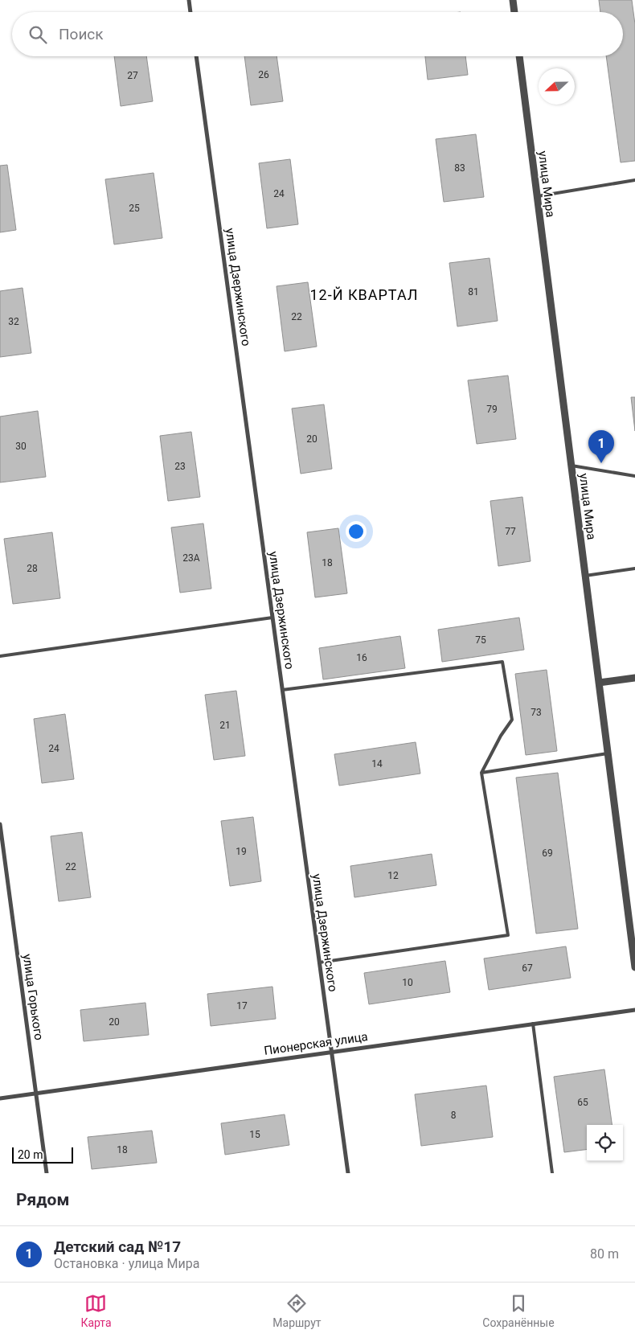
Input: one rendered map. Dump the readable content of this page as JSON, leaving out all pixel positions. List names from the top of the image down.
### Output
{
  "streets": {
    "street": [
      "улица Мира",
      "улица Дзержинского",
      "улица Горького",
      "Пионерская улица"
    ]
  },
  "crossings": [
    ["улица Дзержинского", "Пионерская улица"],
    ["улица Горького", "Пионерская улица"]
  ],
  "districts": ["12-Й КВАРТАЛ"],
  "house_numbers": [
    "26",
    "27",
    "83",
    "24",
    "25",
    "81",
    "22",
    "32",
    "79",
    "20",
    "30",
    "23",
    "77",
    "23А",
    "18",
    "28",
    "75",
    "16",
    "73",
    "21",
    "24",
    "14",
    "19",
    "69",
    "22",
    "12",
    "67",
    "10",
    "17",
    "20",
    "65",
    "8",
    "15",
    "18"
  ],
  "scale_bar": "20 m",
  "north": "left",
  "page": {
    "search": "Поиск",
    "pins": "1",
    "scale": "20 m",
    "heading": "Рядом",
    "list": [
      {
        "mark": "1",
        "name": "Детский сад №17",
        "note": "Остановка · улица Мира",
        "value": "80 m"
      }
    ],
    "nav": ["Карта", "Маршрут", "Сохранённые"]
  }
}
